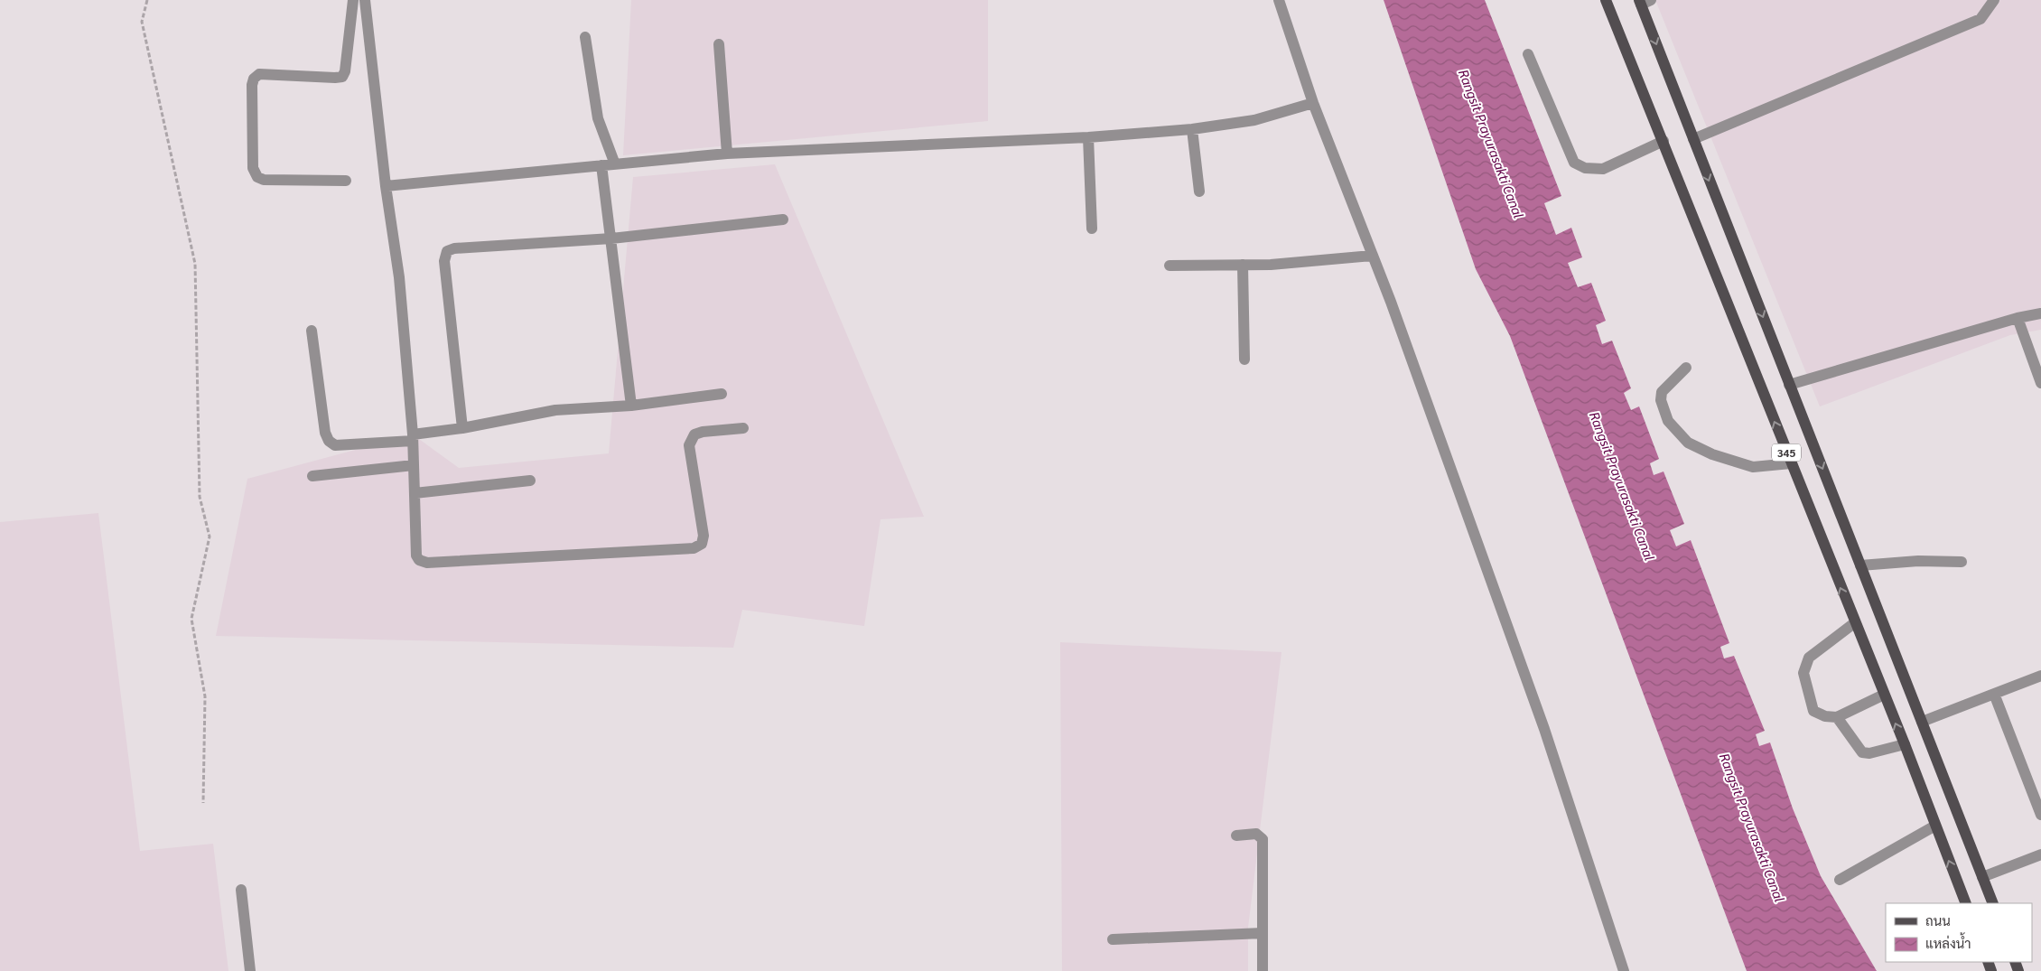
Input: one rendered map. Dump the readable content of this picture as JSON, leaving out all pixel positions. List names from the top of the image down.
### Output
{
  "streets": {
    "main road": ["345"]
  },
  "water": ["Rangsit Prayurasakti Canal"],
  "legend": ["ถนน", "แหล่งน้ำ"]
}
